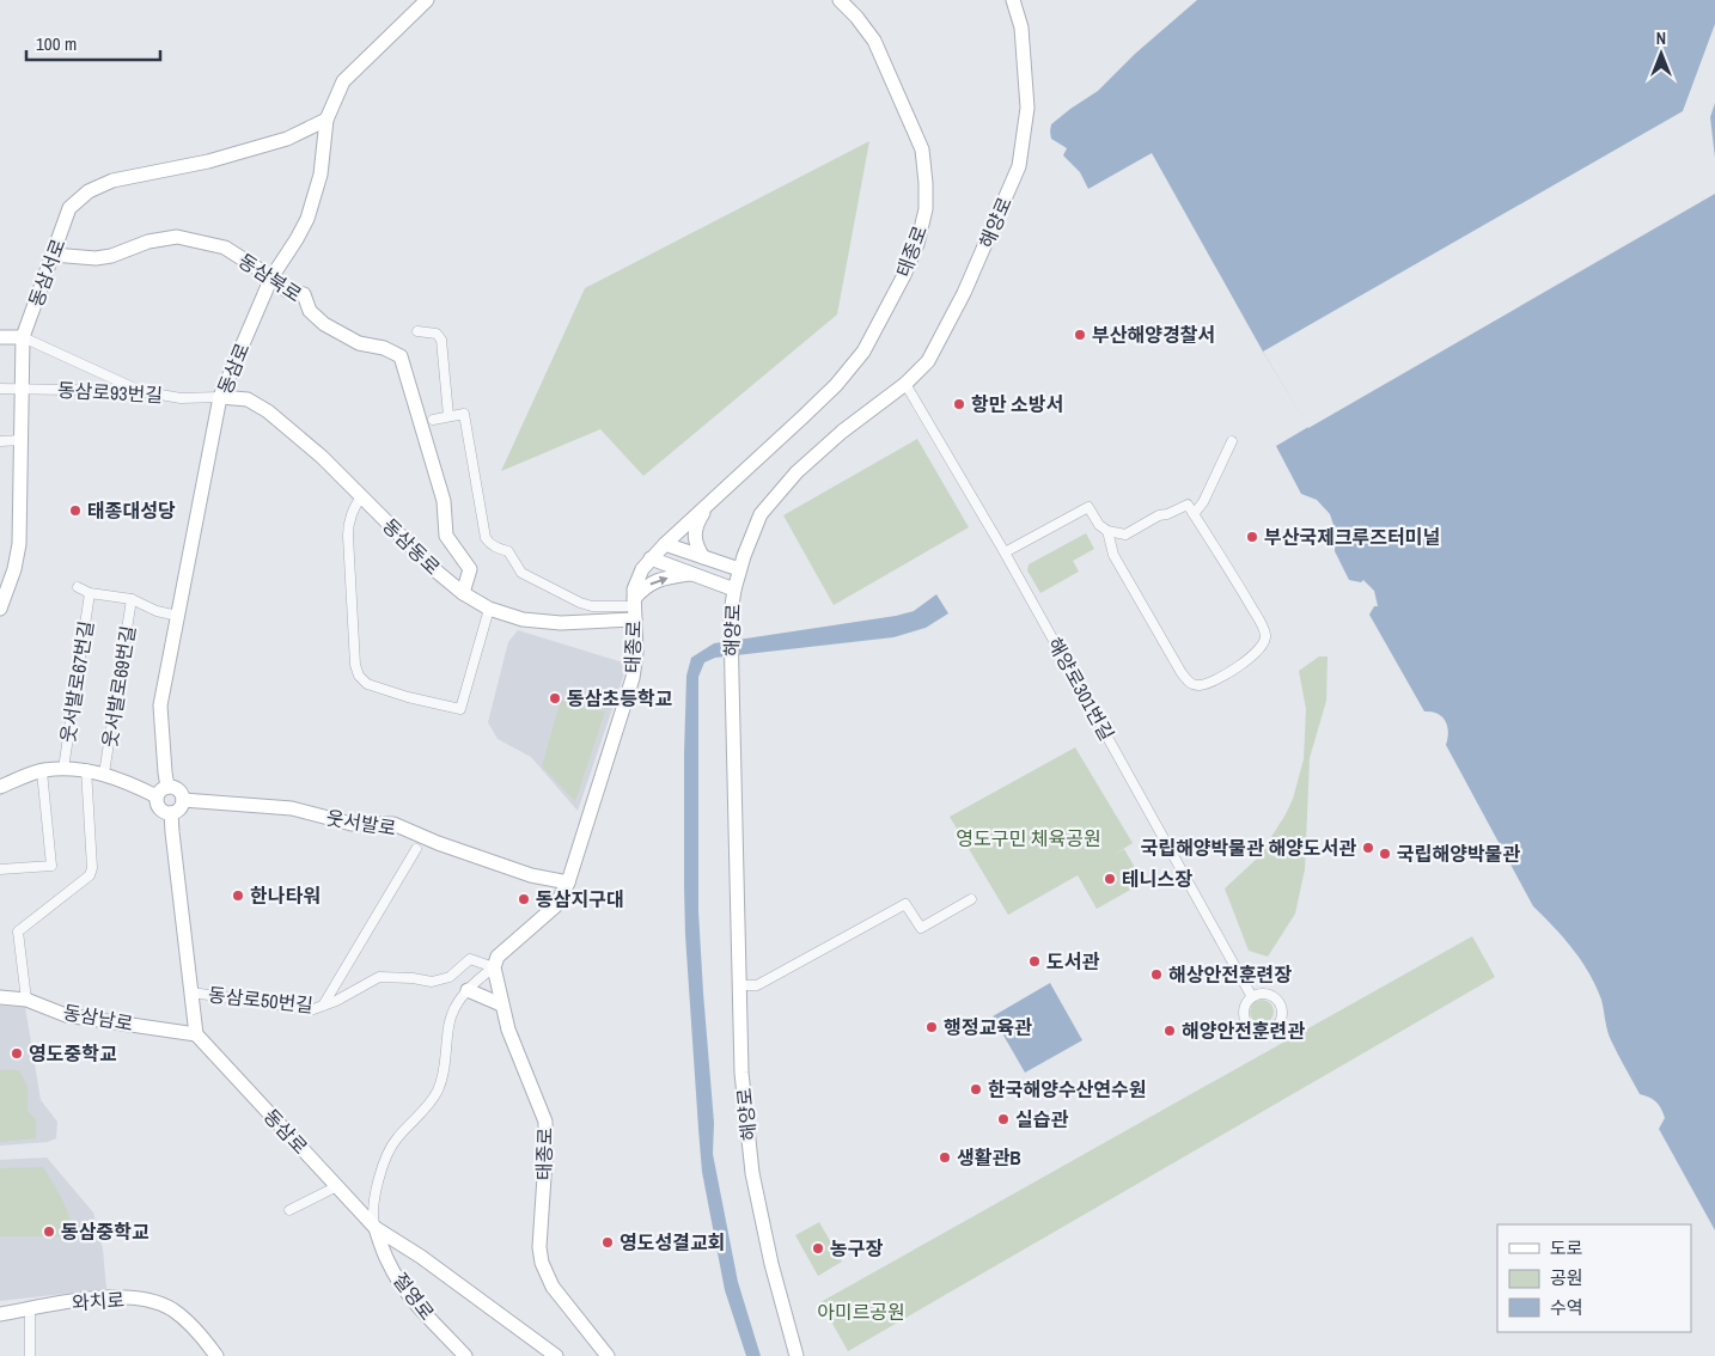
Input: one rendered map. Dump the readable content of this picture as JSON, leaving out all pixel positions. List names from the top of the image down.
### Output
{
  "streets": {
    "main road": [
      "해양로",
      "태종로",
      "동삼서로",
      "동삼북로",
      "동삼로",
      "동삼동로",
      "웃서발로",
      "동삼남로",
      "절영로",
      "와치로"
    ],
    "street": [
      "동삼로93번길",
      "웃서발로67번길",
      "웃서발로69번길",
      "해양로301번길",
      "동삼로50번길"
    ]
  },
  "crossings": [
    ["해양로", "해양로301번길"],
    ["태종로", "동삼동로"],
    ["태종로", "웃서발로"],
    ["태종로", "동삼로50번길"],
    ["동삼서로", "동삼북로"],
    ["동삼서로", "동삼로"],
    ["동삼서로", "동삼로93번길"],
    ["동삼북로", "동삼로"],
    ["동삼북로", "동삼동로"],
    ["동삼로", "동삼로93번길"],
    ["동삼로", "동삼동로"],
    ["동삼로", "웃서발로"],
    ["동삼로", "동삼남로"],
    ["동삼로", "절영로"],
    ["동삼로93번길", "동삼동로"]
  ],
  "parks": ["영도구민 체육공원", "아미르공원"],
  "places": [
    "부산해양경찰서",
    "항만 소방서",
    "태종대성당",
    "부산국제크루즈터미널",
    "동삼초등학교",
    "국립해양박물관 해양도서관",
    "국립해양박물관",
    "테니스장",
    "한나타워",
    "동삼지구대",
    "도서관",
    "해상안전훈련장",
    "행정교육관",
    "해양안전훈련관",
    "영도중학교",
    "한국해양수산연수원",
    "실습관",
    "생활관B",
    "동삼중학교",
    "영도성결교회",
    "농구장"
  ],
  "legend": ["도로", "공원", "수역"],
  "scale_bar": "100 m",
  "north": "top"
}
